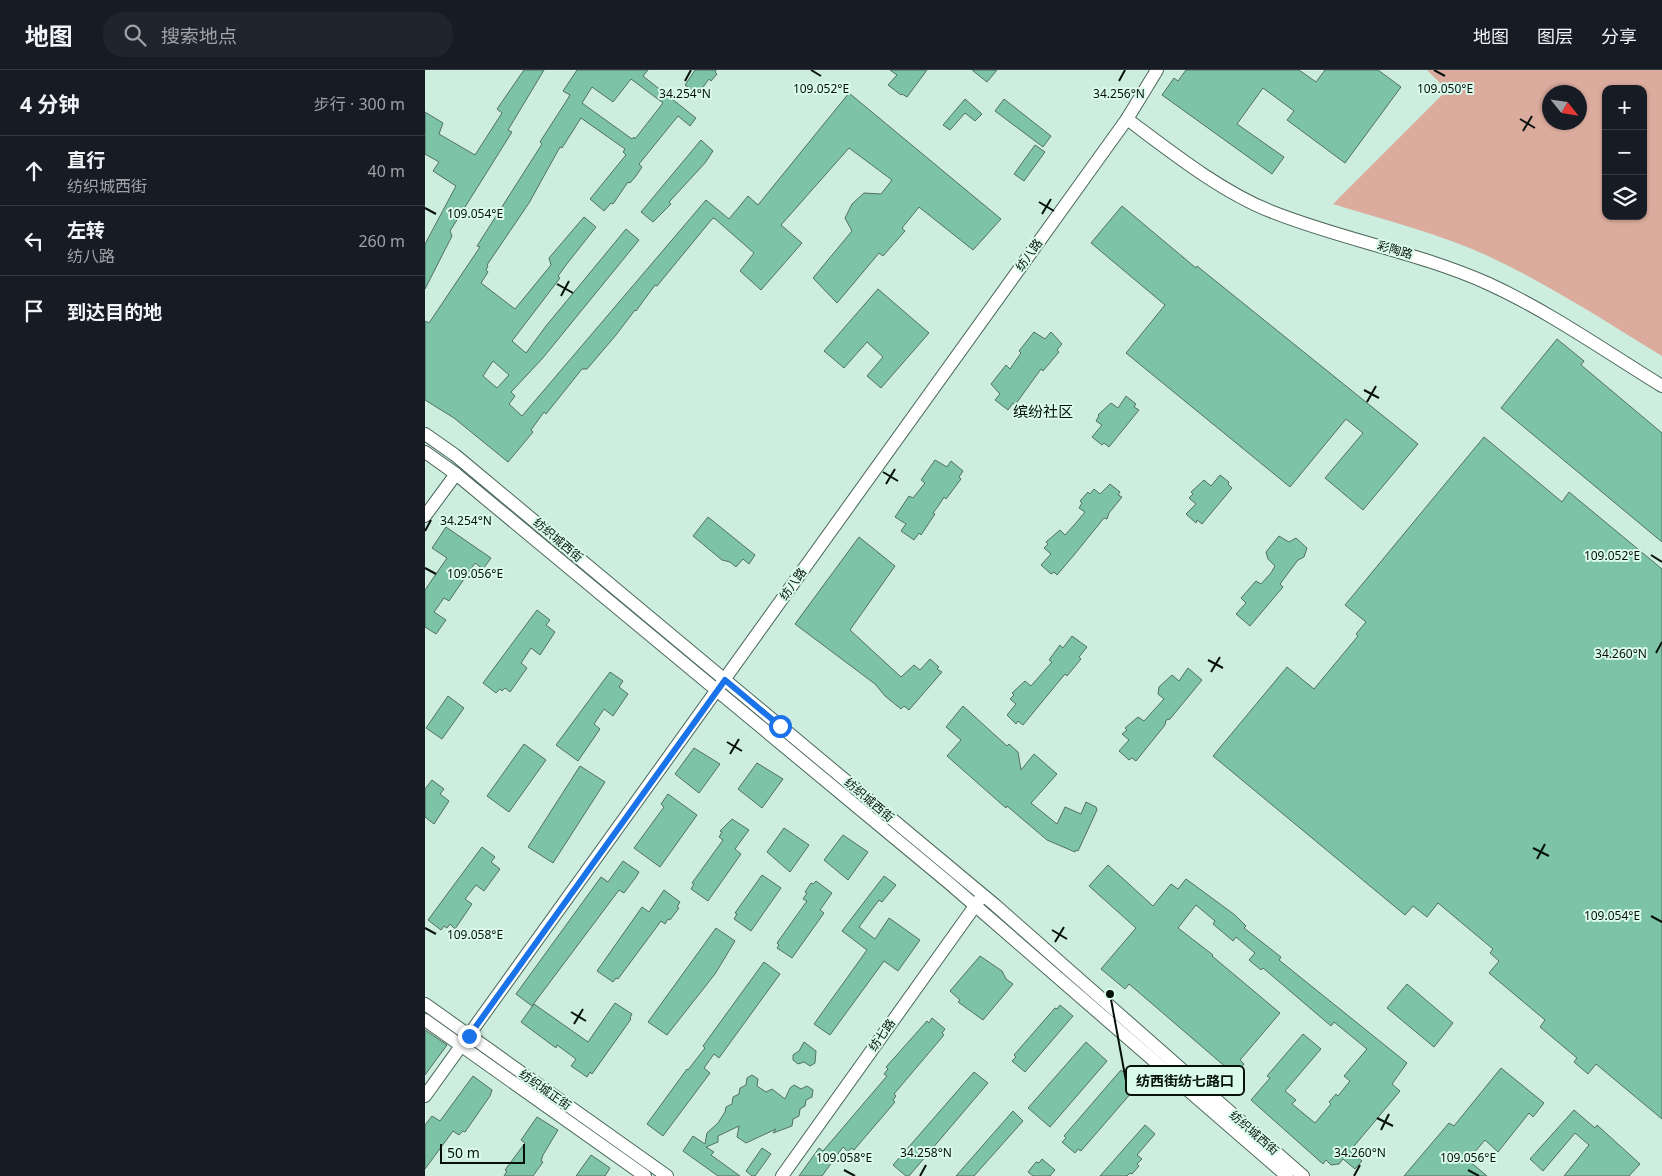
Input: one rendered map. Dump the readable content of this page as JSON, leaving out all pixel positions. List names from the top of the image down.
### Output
{
  "streets": {
    "street": [
      "彩陶路",
      "纺八路",
      "纺织城西街",
      "纺七路",
      "纺织城正街"
    ]
  },
  "crossings": [
    ["彩陶路", "纺八路"],
    ["纺八路", "纺织城西街"],
    ["纺八路", "纺织城正街"],
    ["纺织城西街", "纺七路"]
  ],
  "districts": ["缤纷社区"],
  "places": ["纺西街纺七路口"],
  "scale_bar": "50 m",
  "north": "bottom right",
  "page": {
    "header": "地图",
    "search": "搜索地点",
    "nav": ["地图", "图层", "分享"],
    "heading": ["4 分钟", "步行 · 300 m"],
    "map_buttons": ["+", "−"],
    "list": [
      ["直行", "纺织城西街", "40 m"],
      ["左转", "纺八路", "260 m"],
      "到达目的地"
    ],
    "scale": "50 m"
  },
  "coordinates": [
    "109.052°E",
    "109.050°E",
    "34.254°N",
    "34.256°N",
    "109.054°E",
    "109.056°E",
    "34.260°N",
    "109.058°E",
    "34.258°N"
  ]
}
